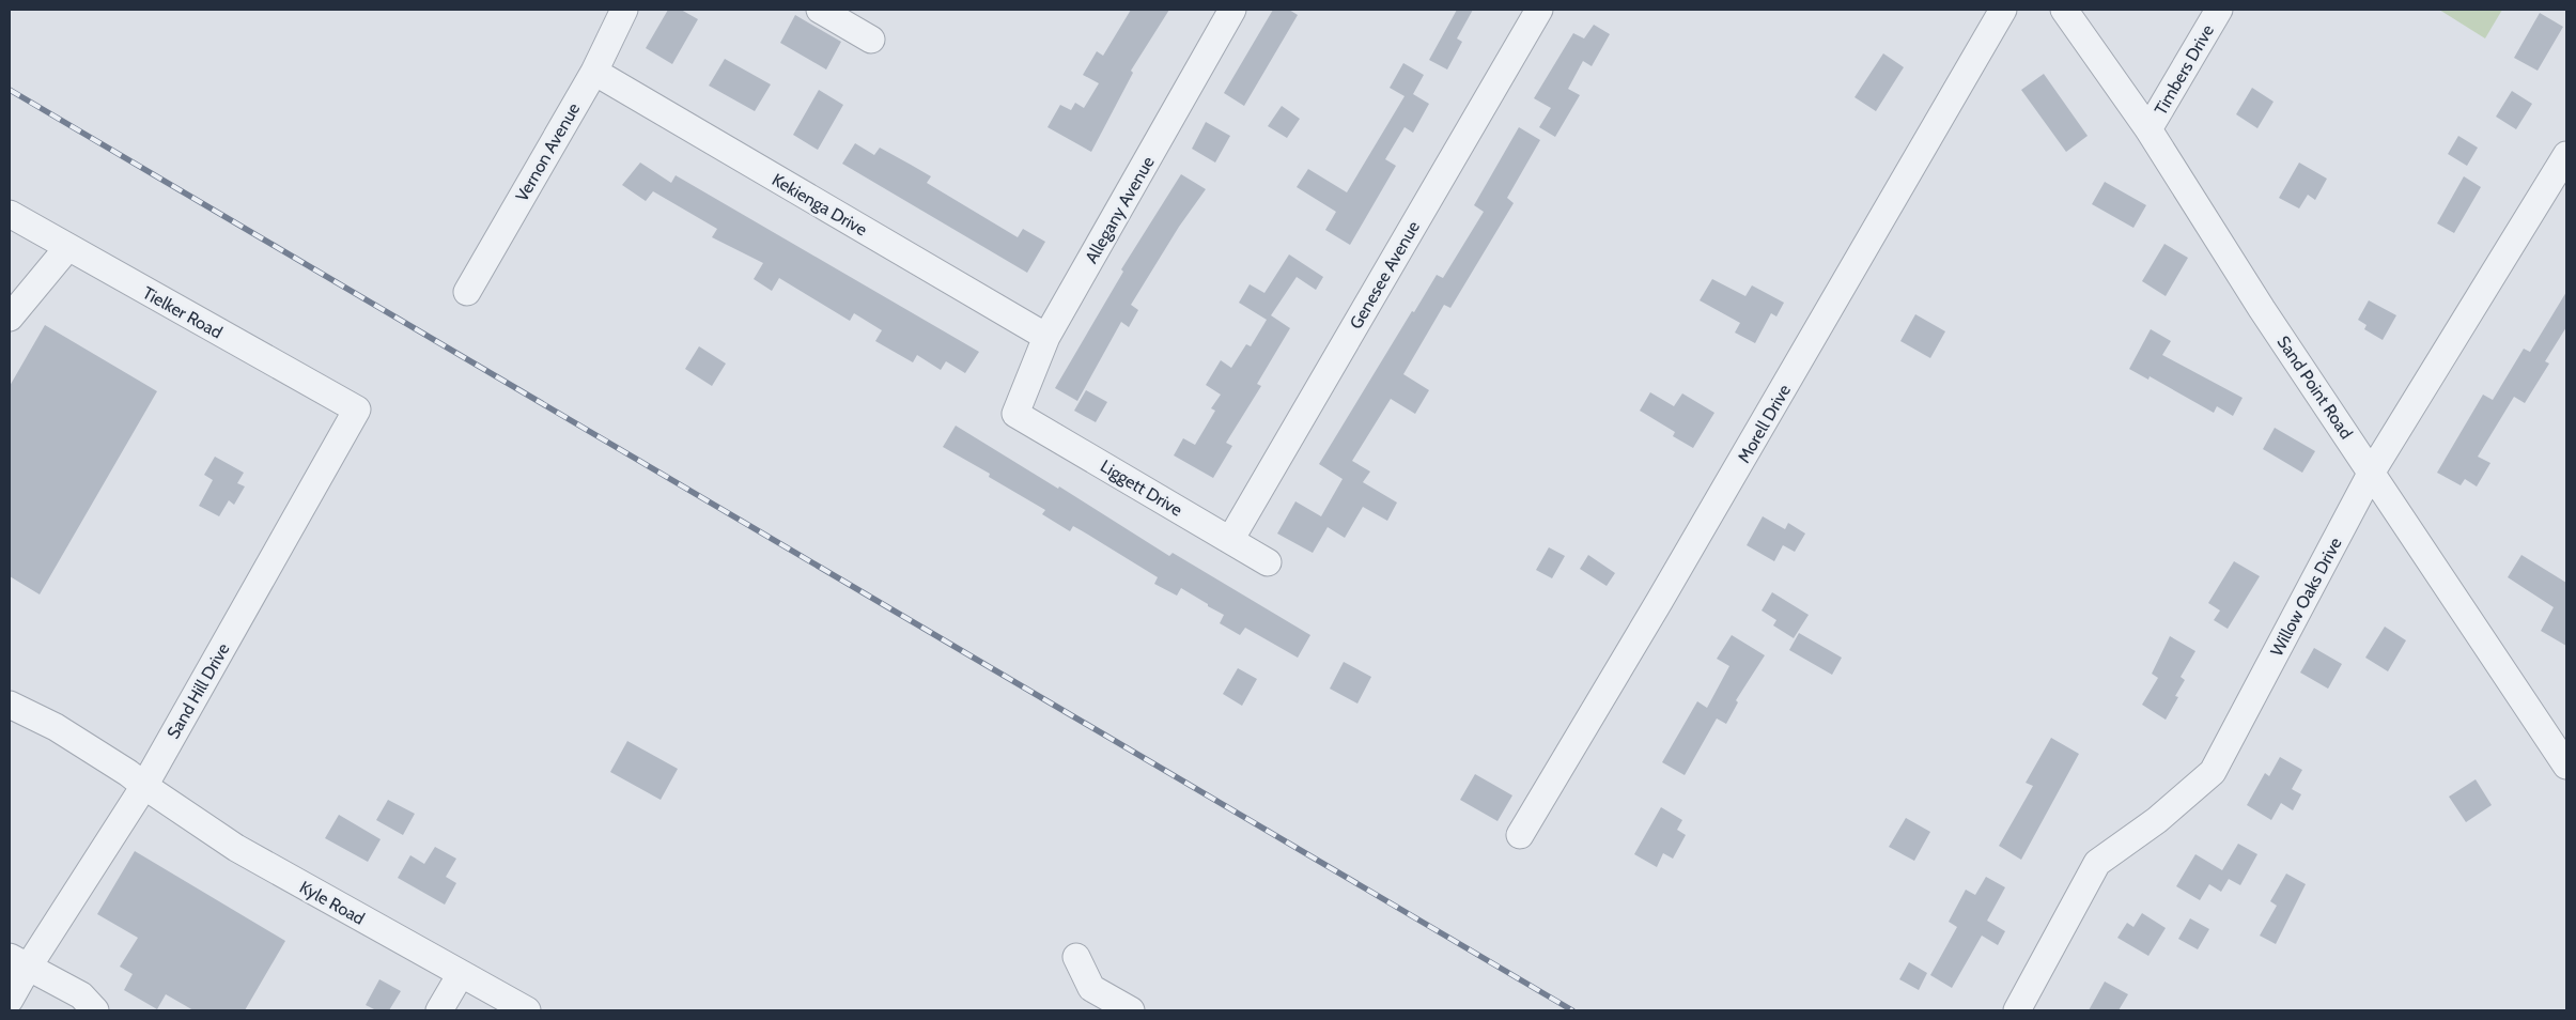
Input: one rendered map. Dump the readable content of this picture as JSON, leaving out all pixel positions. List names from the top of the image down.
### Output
{
  "streets": {
    "street": [
      "Timbers Drive",
      "Vernon Avenue",
      "Kekienga Drive",
      "Allegany Avenue",
      "Genesee Avenue",
      "Tielker Road",
      "Sand Point Road",
      "Morell Drive",
      "Liggett Drive",
      "Willow Oaks Drive",
      "Sand Hill Drive",
      "Kyle Road"
    ]
  },
  "crossings": [
    ["Timbers Drive", "Sand Point Road"],
    ["Vernon Avenue", "Kekienga Drive"],
    ["Kekienga Drive", "Allegany Avenue"],
    ["Allegany Avenue", "Liggett Drive"],
    ["Genesee Avenue", "Liggett Drive"],
    ["Tielker Road", "Sand Hill Drive"],
    ["Sand Point Road", "Willow Oaks Drive"],
    ["Sand Hill Drive", "Kyle Road"]
  ]
}
